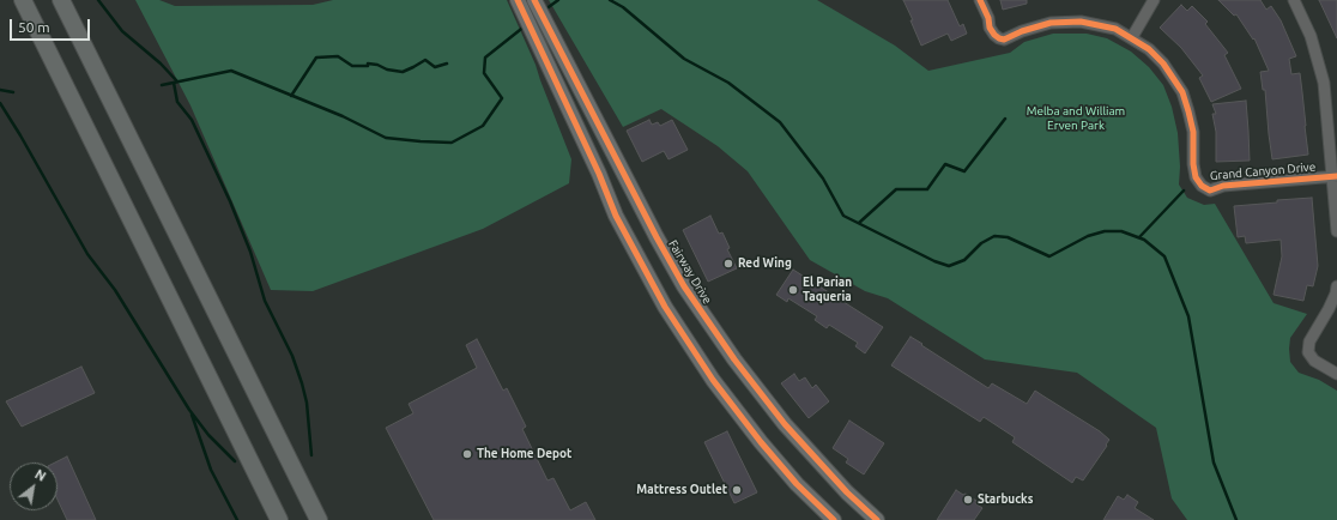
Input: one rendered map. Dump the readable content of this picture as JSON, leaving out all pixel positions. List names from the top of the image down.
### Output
{
  "streets": {
    "main road": ["Fairway Drive"],
    "street": ["Grand Canyon Drive"]
  },
  "parks": ["Melba and William Erven Park"],
  "places": [
    "Red Wing",
    "El Parian Taqueria",
    "The Home Depot",
    "Mattress Outlet",
    "Starbucks"
  ],
  "scale_bar": "50 m",
  "north": "top right"
}
